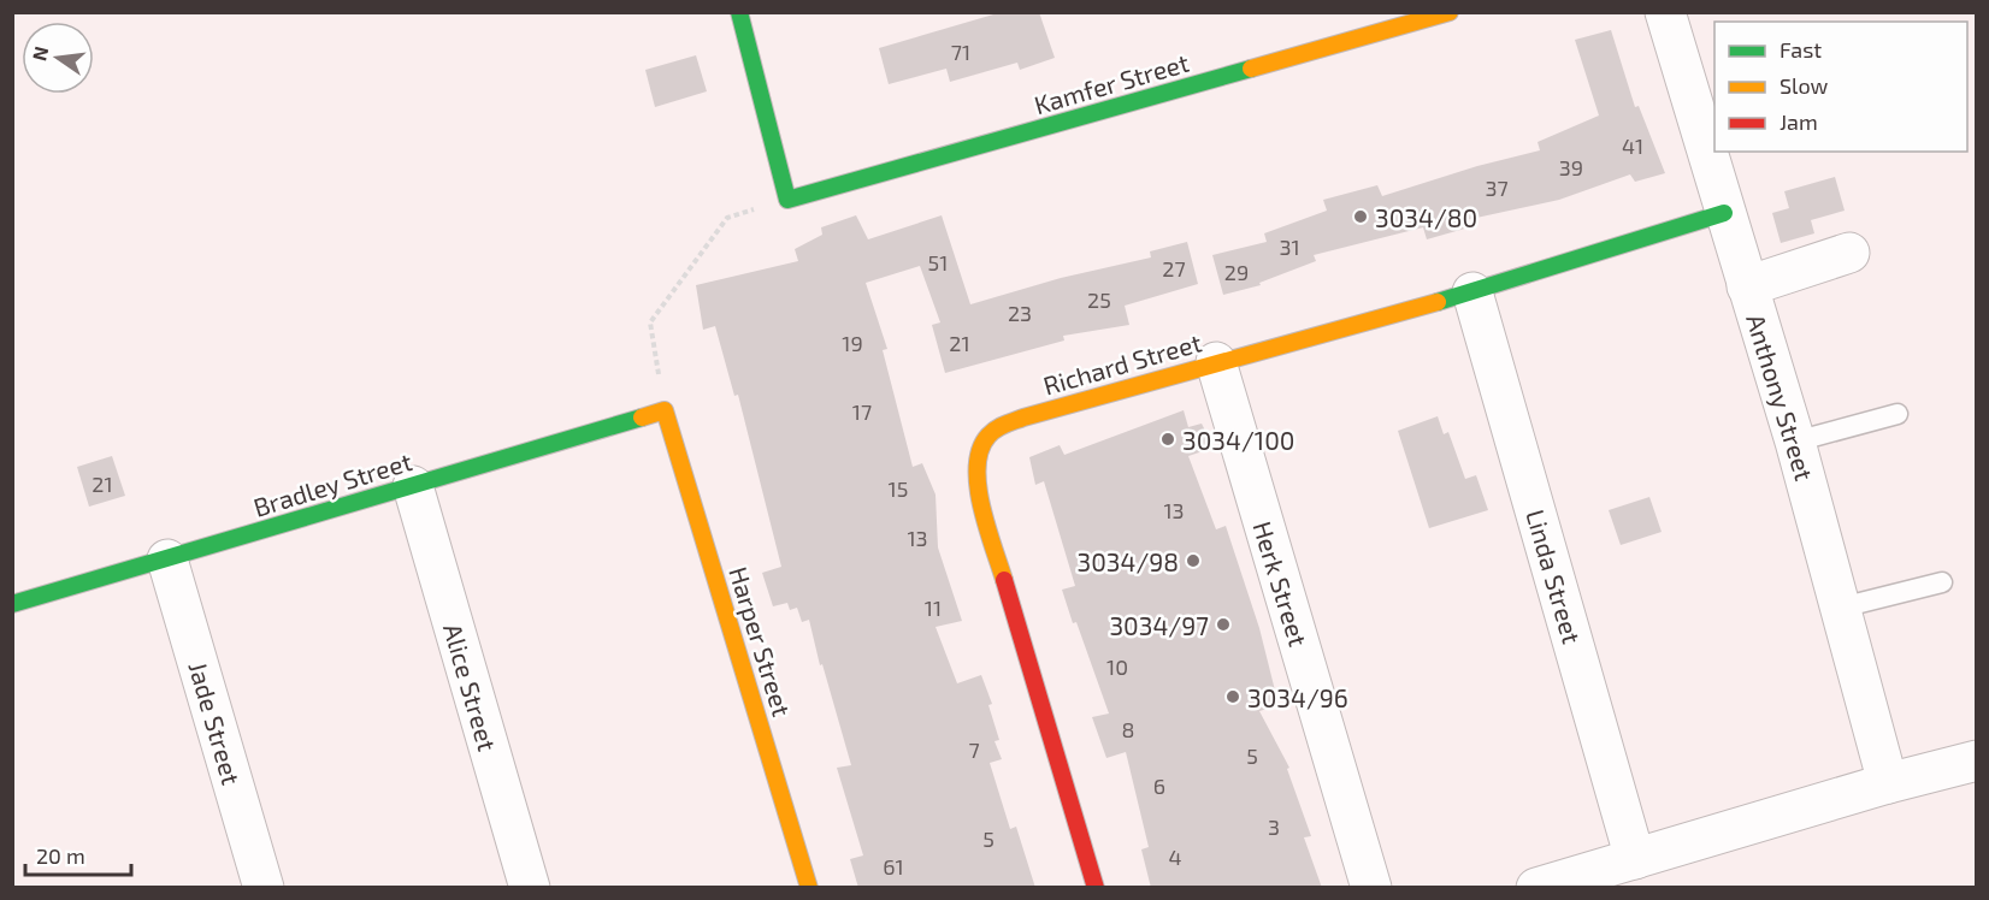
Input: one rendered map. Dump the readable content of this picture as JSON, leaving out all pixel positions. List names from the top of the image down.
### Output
{
  "streets": {
    "street": [
      "Kamfer Street",
      "Richard Street",
      "Anthony Street",
      "Bradley Street",
      "Linda Street",
      "Herk Street",
      "Harper Street",
      "Alice Street",
      "Jade Street"
    ]
  },
  "crossings": [
    ["Richard Street", "Anthony Street"],
    ["Richard Street", "Linda Street"],
    ["Richard Street", "Herk Street"],
    ["Bradley Street", "Harper Street"],
    ["Bradley Street", "Alice Street"],
    ["Bradley Street", "Jade Street"]
  ],
  "places": [
    "3034/80",
    "3034/100",
    "3034/98",
    "3034/97",
    "3034/96"
  ],
  "house_numbers": [
    "71",
    "41",
    "39",
    "37",
    "31",
    "51",
    "27",
    "29",
    "25",
    "23",
    "19",
    "21",
    "17",
    "21",
    "15",
    "13",
    "13",
    "11",
    "10",
    "8",
    "7",
    "5",
    "6",
    "3",
    "5",
    "4",
    "61"
  ],
  "legend": ["Fast", "Slow", "Jam"],
  "scale_bar": "20 m",
  "north": "left"
}
